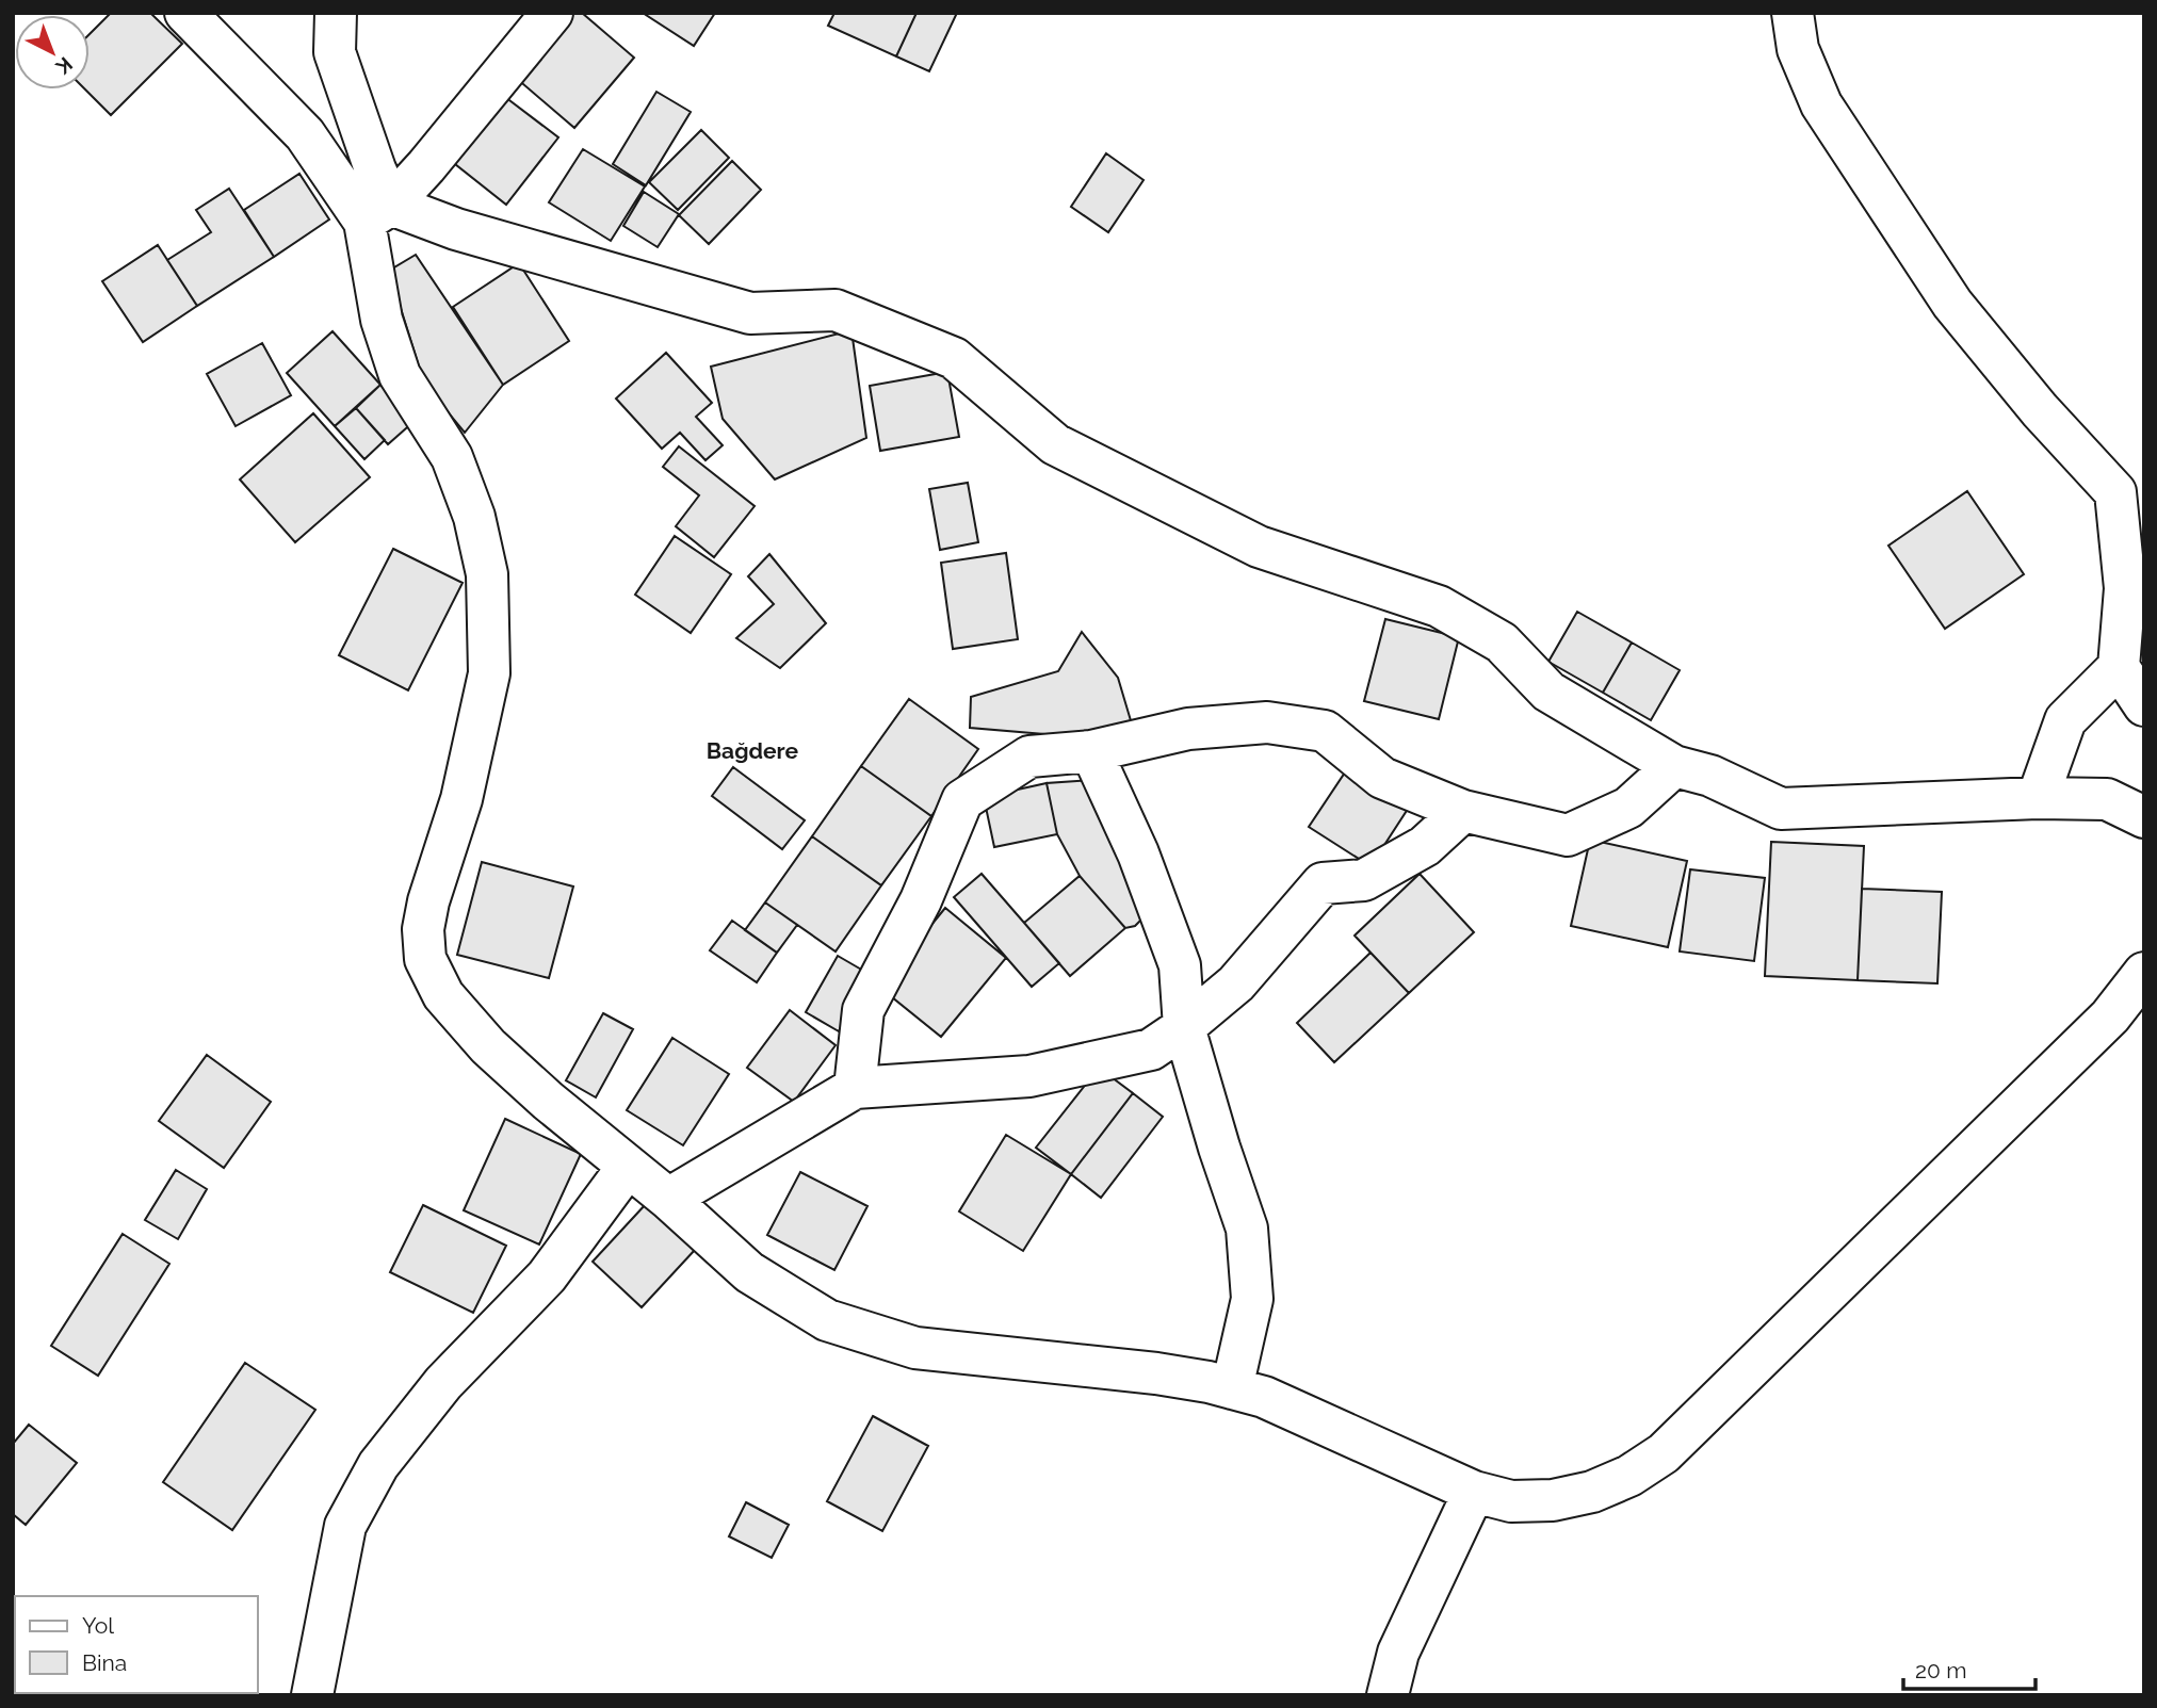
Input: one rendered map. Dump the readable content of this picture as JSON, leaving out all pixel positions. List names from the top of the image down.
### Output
{
  "districts": ["Bağdere"],
  "legend": ["Yol", "Bina"],
  "scale_bar": "20 m",
  "north": "bottom right"
}
